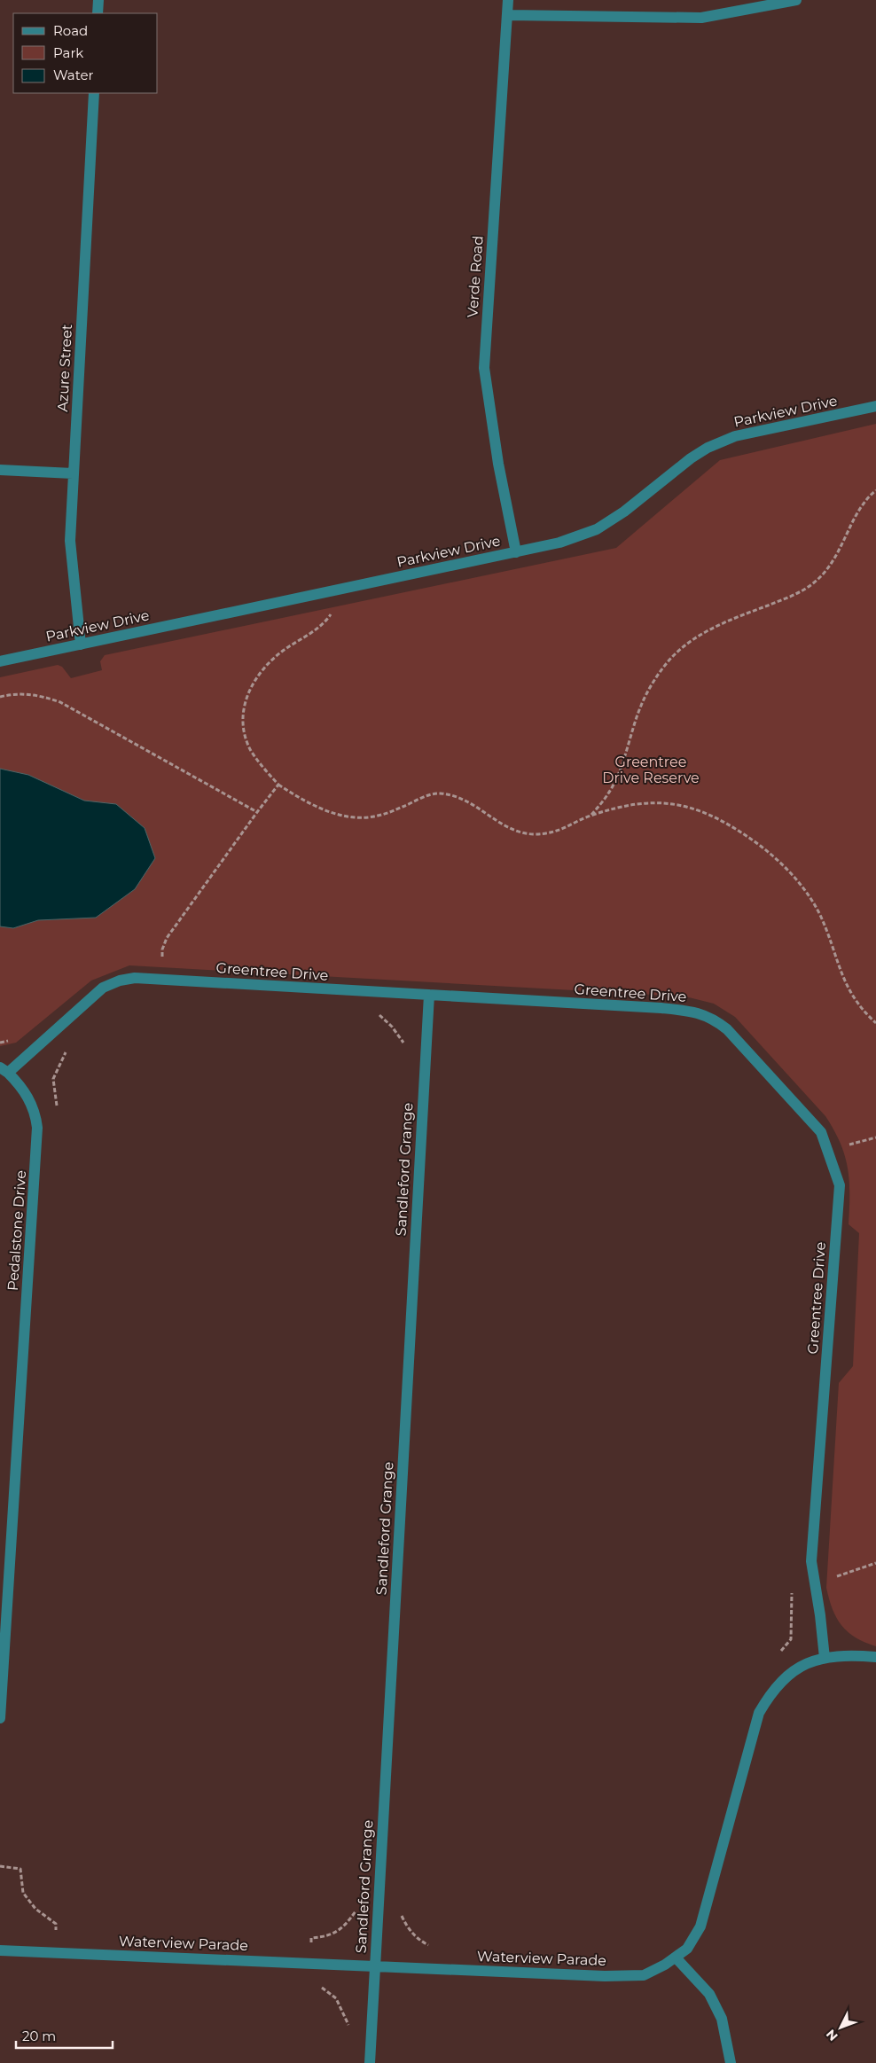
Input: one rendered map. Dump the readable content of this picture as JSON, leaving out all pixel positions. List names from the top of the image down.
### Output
{
  "streets": {
    "street": [
      "Verde Road",
      "Azure Street",
      "Parkview Drive",
      "Greentree Drive",
      "Sandleford Grange",
      "Pedalstone Drive",
      "Waterview Parade"
    ]
  },
  "crossings": [
    ["Verde Road", "Parkview Drive"],
    ["Azure Street", "Parkview Drive"],
    ["Greentree Drive", "Sandleford Grange"],
    ["Greentree Drive", "Pedalstone Drive"],
    ["Greentree Drive", "Waterview Parade"],
    ["Sandleford Grange", "Waterview Parade"]
  ],
  "parks": ["Greentree Drive Reserve"],
  "legend": ["Road", "Park", "Water"],
  "scale_bar": "20 m",
  "north": "bottom left"
}
